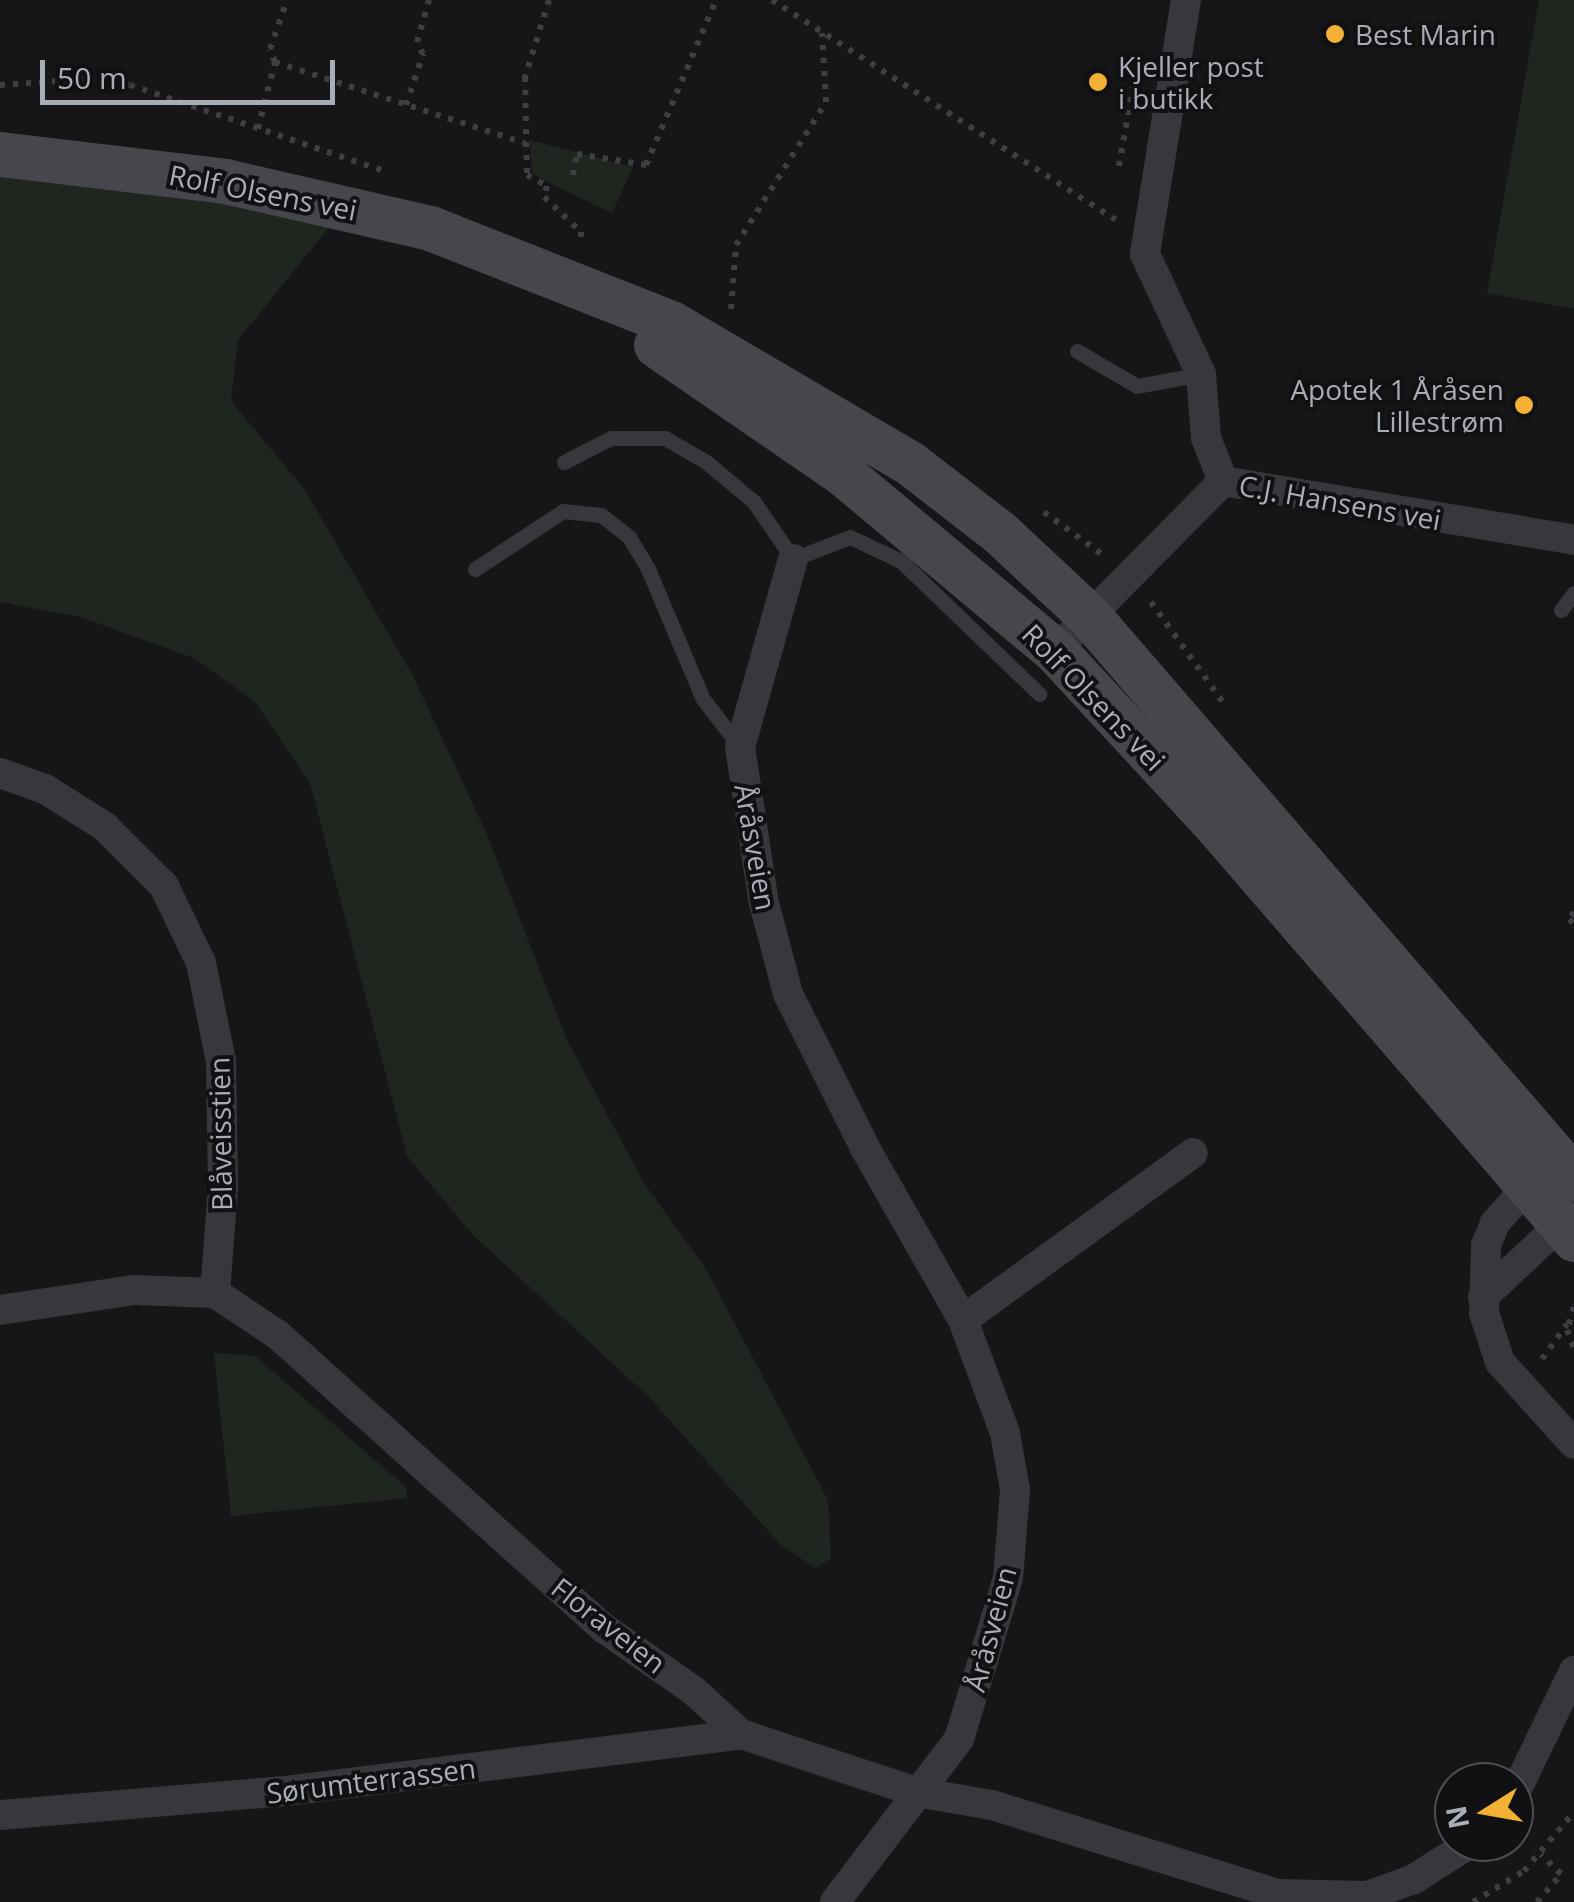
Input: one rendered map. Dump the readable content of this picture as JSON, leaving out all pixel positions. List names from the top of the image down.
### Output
{
  "streets": {
    "main road": ["Rolf Olsens vei"],
    "street": [
      "C.J. Hansens vei",
      "Åråsveien",
      "Blåveisstien",
      "Floraveien",
      "Sørumterrassen"
    ]
  },
  "crossings": [
    ["Rolf Olsens vei", "C.J. Hansens vei"],
    ["Blåveisstien", "Floraveien"],
    ["Floraveien", "Sørumterrassen"]
  ],
  "places": ["Best Marin", "Kjeller post i butikk", "Apotek 1 Åråsen Lillestrøm"],
  "scale_bar": "50 m",
  "north": "left"
}
